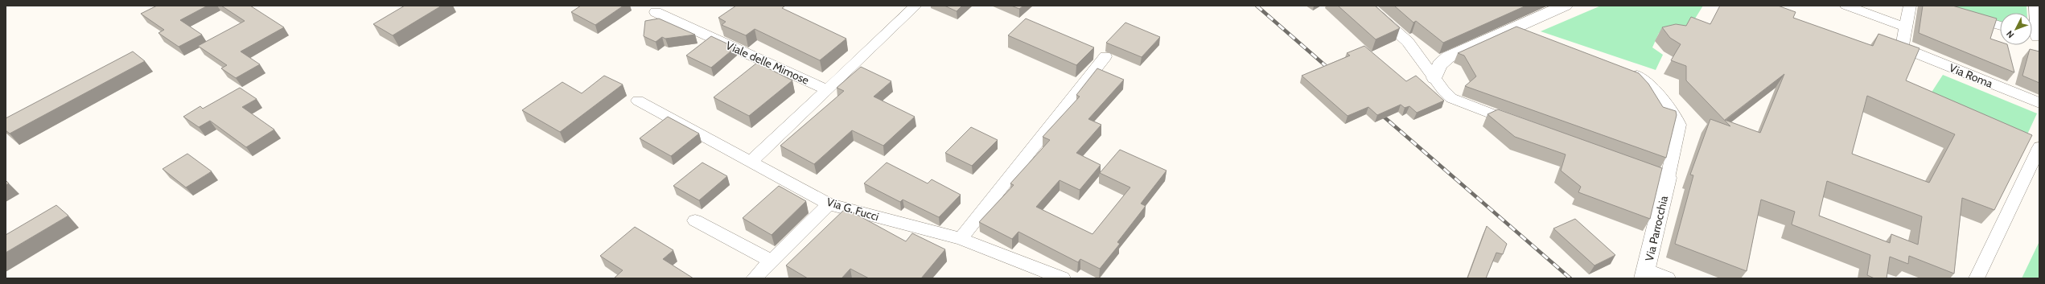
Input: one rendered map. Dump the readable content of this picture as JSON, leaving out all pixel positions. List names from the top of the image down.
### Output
{
  "streets": {
    "street": [
      "Viale delle Mimose",
      "Via Roma",
      "Via G. Fucci",
      "Via Parrocchia"
    ]
  },
  "north": "bottom left"
}
